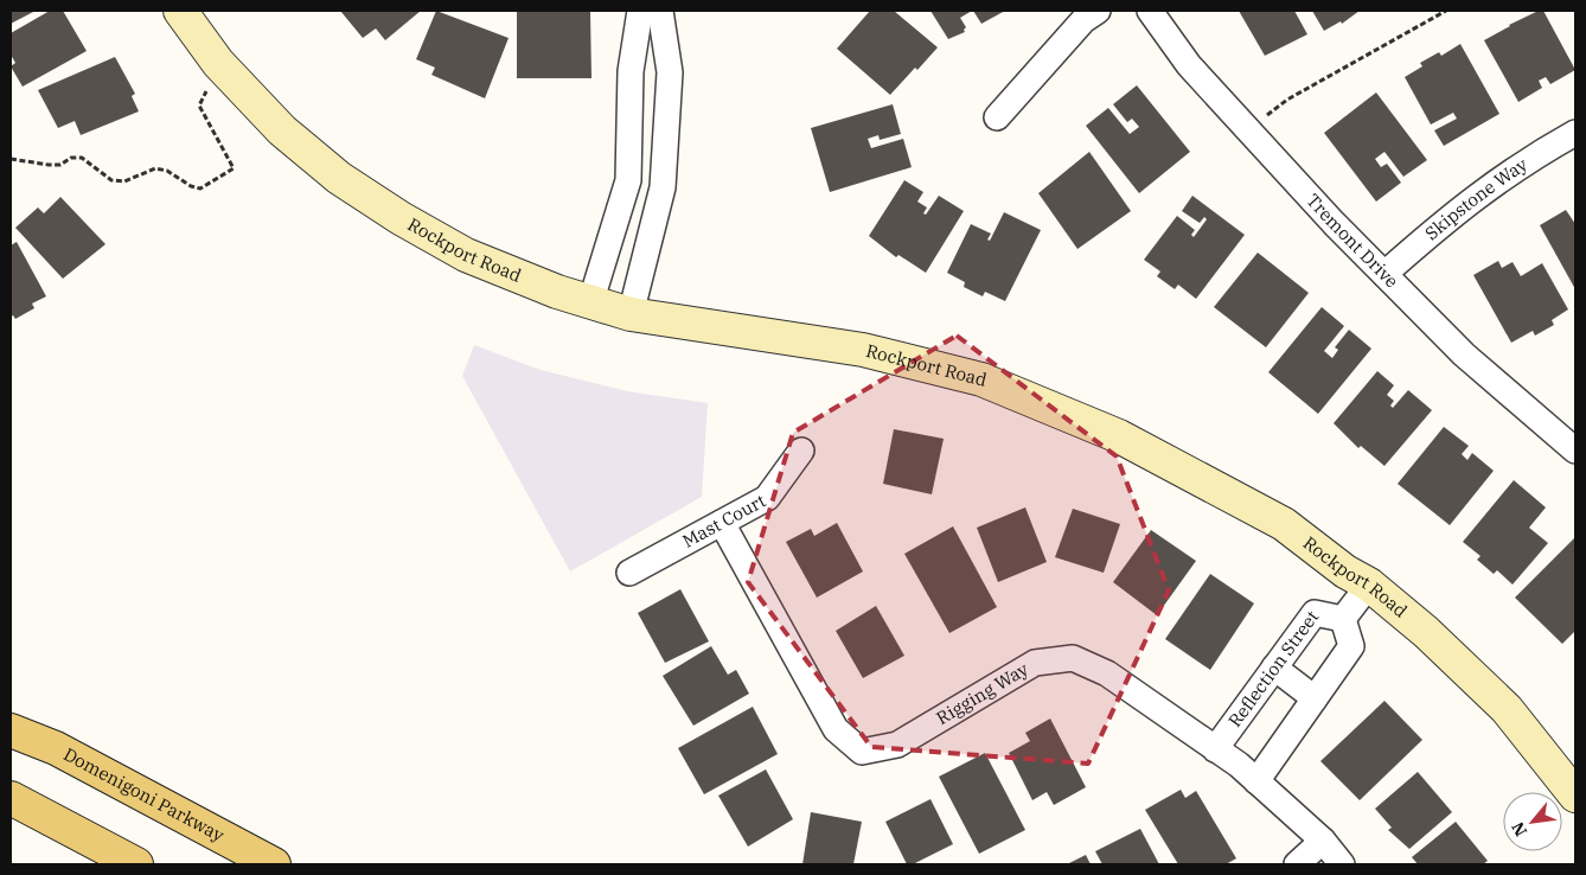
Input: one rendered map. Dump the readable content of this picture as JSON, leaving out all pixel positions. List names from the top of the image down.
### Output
{
  "streets": {
    "main road": ["Domenigoni Parkway"],
    "street": [
      "Skipstone Way",
      "Tremont Drive",
      "Rockport Road",
      "Mast Court",
      "Reflection Street",
      "Rigging Way"
    ]
  },
  "crossings": [
    ["Skipstone Way", "Tremont Drive"],
    ["Rockport Road", "Reflection Street"],
    ["Mast Court", "Rigging Way"],
    ["Reflection Street", "Rigging Way"]
  ],
  "north": "bottom left"
}
